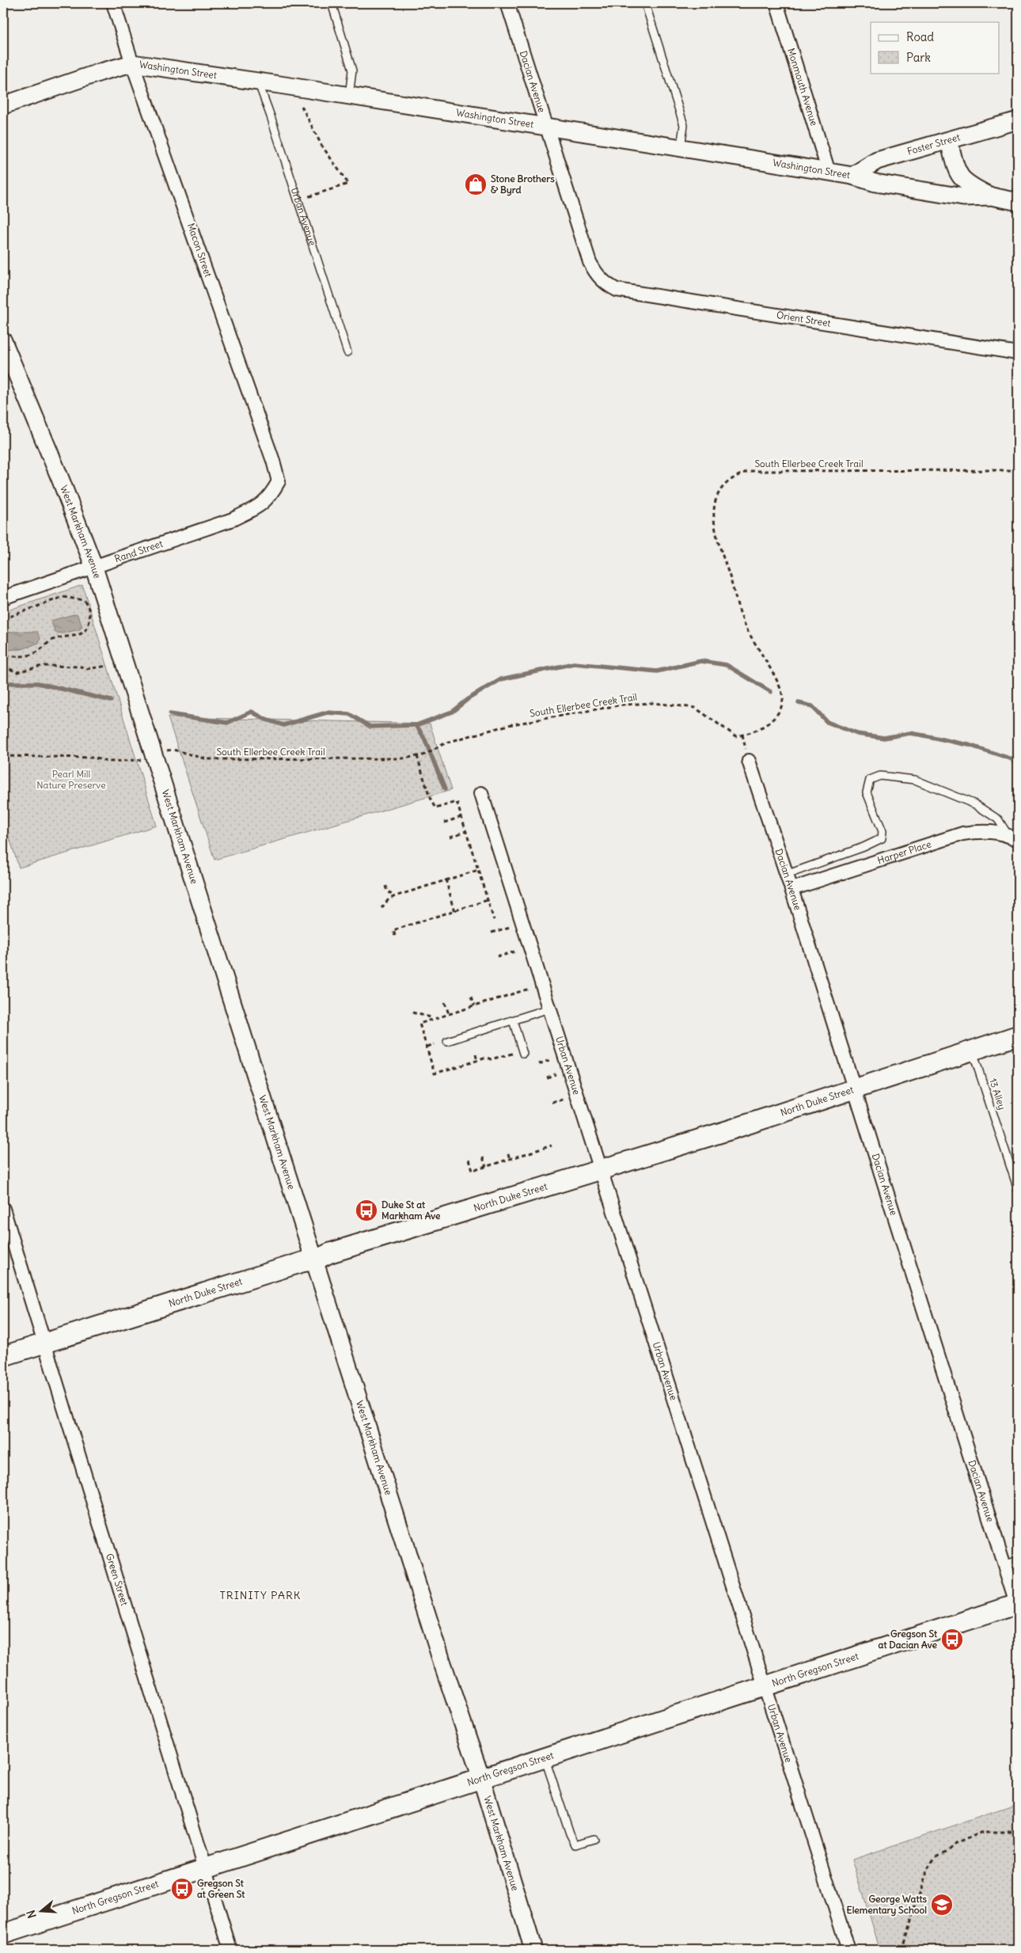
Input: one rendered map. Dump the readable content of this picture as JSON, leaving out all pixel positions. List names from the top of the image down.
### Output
{
  "streets": {
    "main road": ["North Duke Street", "North Gregson Street"],
    "street": [
      "Washington Street",
      "Dacian Avenue",
      "Monmouth Avenue",
      "Foster Street",
      "Urban Avenue",
      "Macon Street",
      "Orient Street",
      "West Markham Avenue",
      "Rand Street",
      "Harper Place",
      "Green Street"
    ],
    "lane": ["13 Alley"],
    "path": ["South Ellerbee Creek Trail"]
  },
  "crossings": [
    ["Washington Street", "Dacian Avenue"],
    ["Washington Street", "Monmouth Avenue"],
    ["Washington Street", "Foster Street"],
    ["Washington Street", "Urban Avenue"],
    ["Washington Street", "Macon Street"],
    ["Dacian Avenue", "Orient Street"],
    ["Dacian Avenue", "Harper Place"],
    ["Dacian Avenue", "North Duke Street"],
    ["Dacian Avenue", "North Gregson Street"],
    ["Urban Avenue", "North Duke Street"],
    ["Urban Avenue", "North Gregson Street"],
    ["Macon Street", "Rand Street"],
    ["West Markham Avenue", "Rand Street"],
    ["West Markham Avenue", "North Duke Street"],
    ["West Markham Avenue", "North Gregson Street"],
    ["13 Alley", "North Duke Street"],
    ["North Duke Street", "Green Street"],
    ["Green Street", "North Gregson Street"]
  ],
  "districts": ["TRINITY PARK"],
  "parks": ["Pearl Mill Nature Preserve"],
  "places": {
    "shop": ["Stone Brothers & Byrd"],
    "bus stop": ["Duke St at Markham Ave", "Gregson St at Dacian Ave", "Gregson St at Green St"],
    "school or university": ["George Watts Elementary School"]
  },
  "legend": ["Road", "Park"],
  "north": "left"
}
